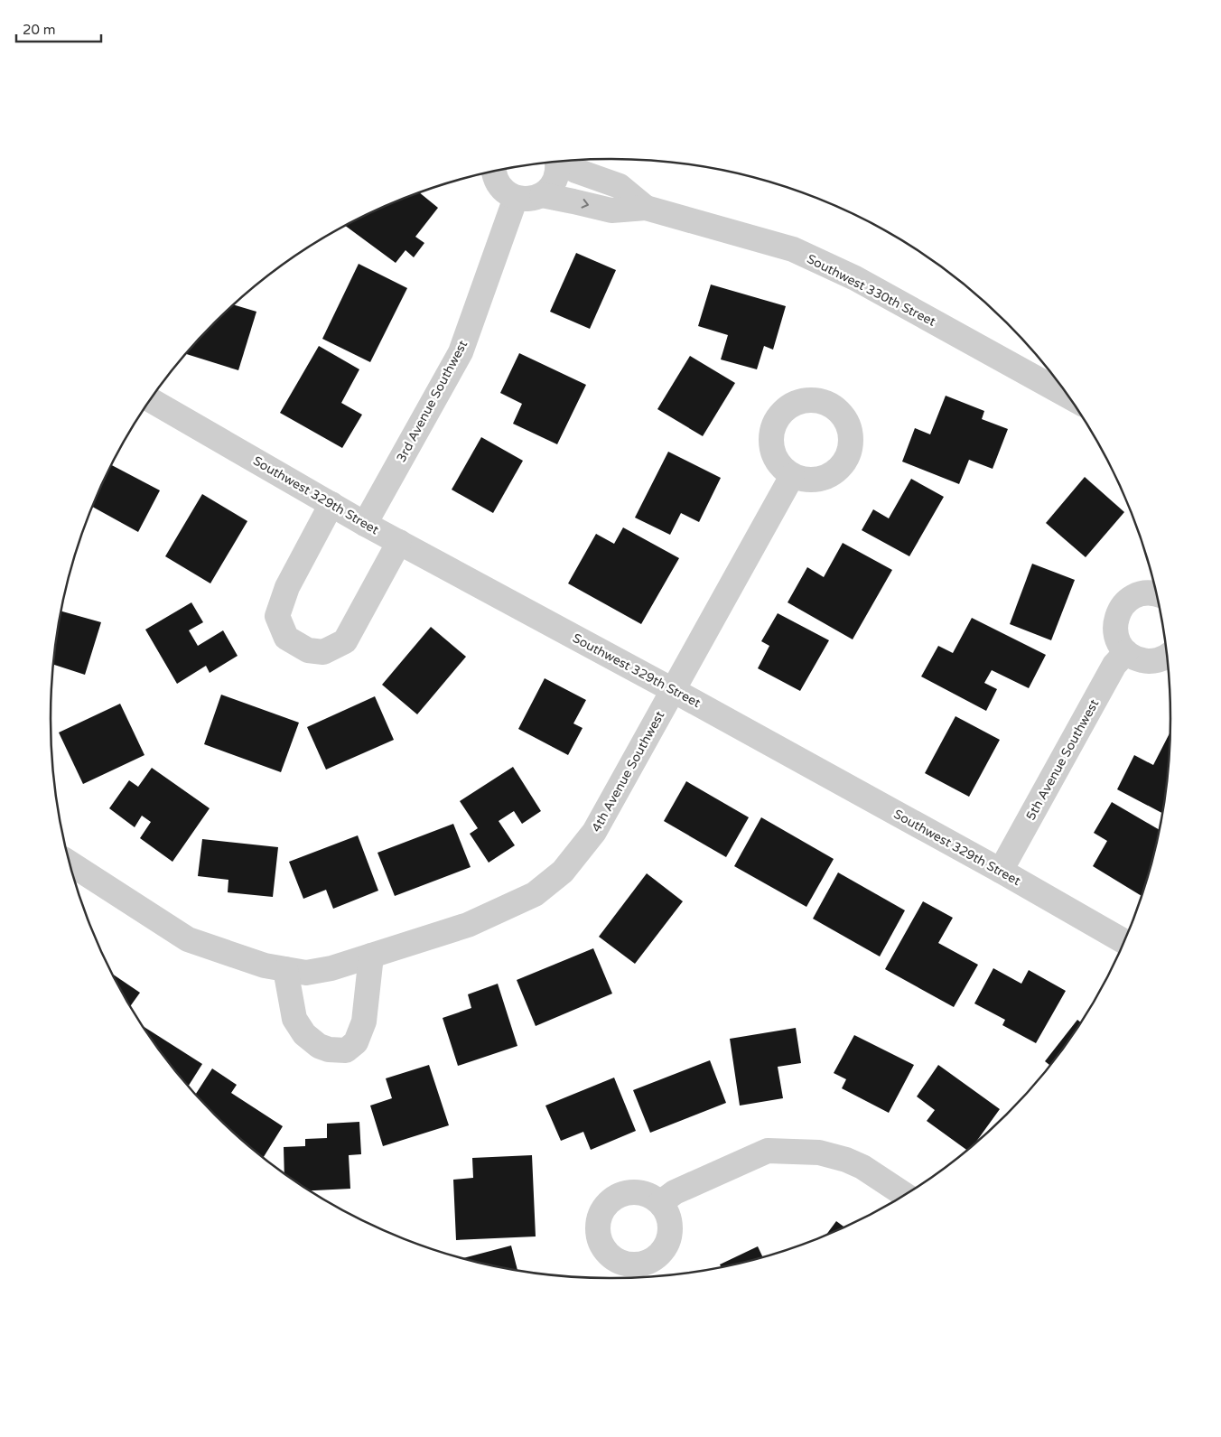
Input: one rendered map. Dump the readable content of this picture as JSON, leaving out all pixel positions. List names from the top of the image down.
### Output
{
  "streets": {
    "street": [
      "Southwest 330th Street",
      "3rd Avenue Southwest",
      "Southwest 329th Street",
      "5th Avenue Southwest",
      "4th Avenue Southwest"
    ]
  },
  "crossings": [
    ["Southwest 330th Street", "3rd Avenue Southwest"],
    ["3rd Avenue Southwest", "Southwest 329th Street"],
    ["Southwest 329th Street", "5th Avenue Southwest"],
    ["Southwest 329th Street", "4th Avenue Southwest"]
  ],
  "scale_bar": "20 m"
}
